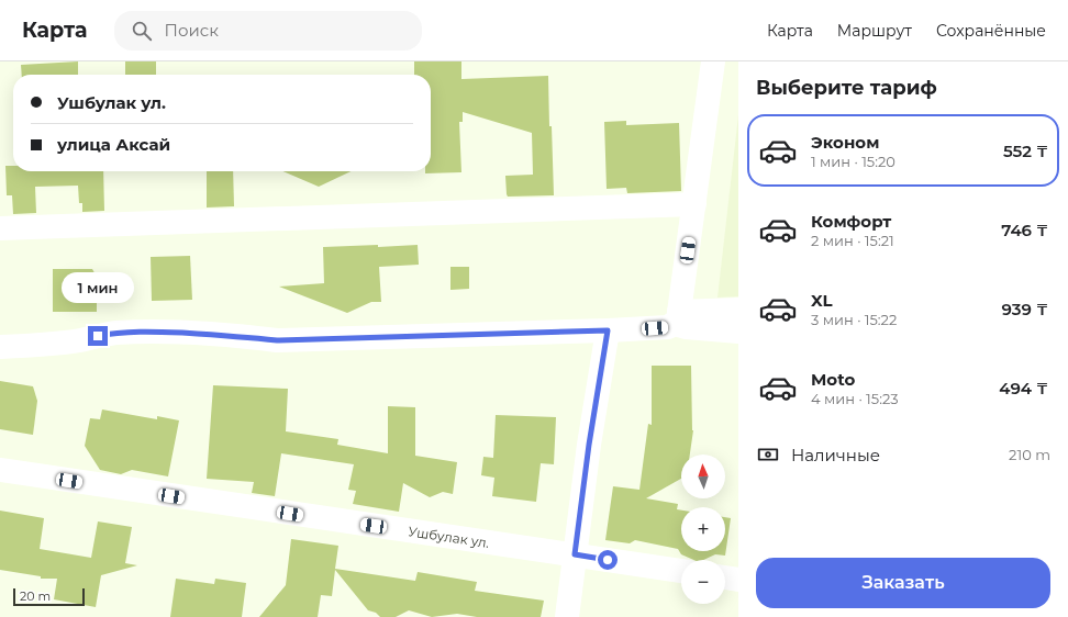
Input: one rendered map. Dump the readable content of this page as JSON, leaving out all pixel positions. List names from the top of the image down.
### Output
{
  "streets": {
    "street": ["Ушбулак ул."]
  },
  "scale_bar": "20 m",
  "north": "top",
  "page": {
    "header": "Карта",
    "search": "Поиск",
    "nav": ["Карта", "Маршрут", "Сохранённые"],
    "heading": "Выберите тариф",
    "banner": ["Ушбулак ул.", "улица Аксай"],
    "list": [
      {
        "name": "Эконом",
        "note": "1 мин · 15:20",
        "value": "552 ₸"
      },
      {
        "name": "Комфорт",
        "note": "2 мин · 15:21",
        "value": "746 ₸"
      },
      {
        "name": "XL",
        "note": "3 мин · 15:22",
        "value": "939 ₸"
      },
      {
        "name": "Moto",
        "note": "4 мин · 15:23",
        "value": "494 ₸"
      }
    ],
    "bubble": "1 мин",
    "pay": ["Наличные", "210 m"],
    "map_buttons": ["+", "−"],
    "buttons": "Заказать",
    "scale": "20 m"
  }
}
